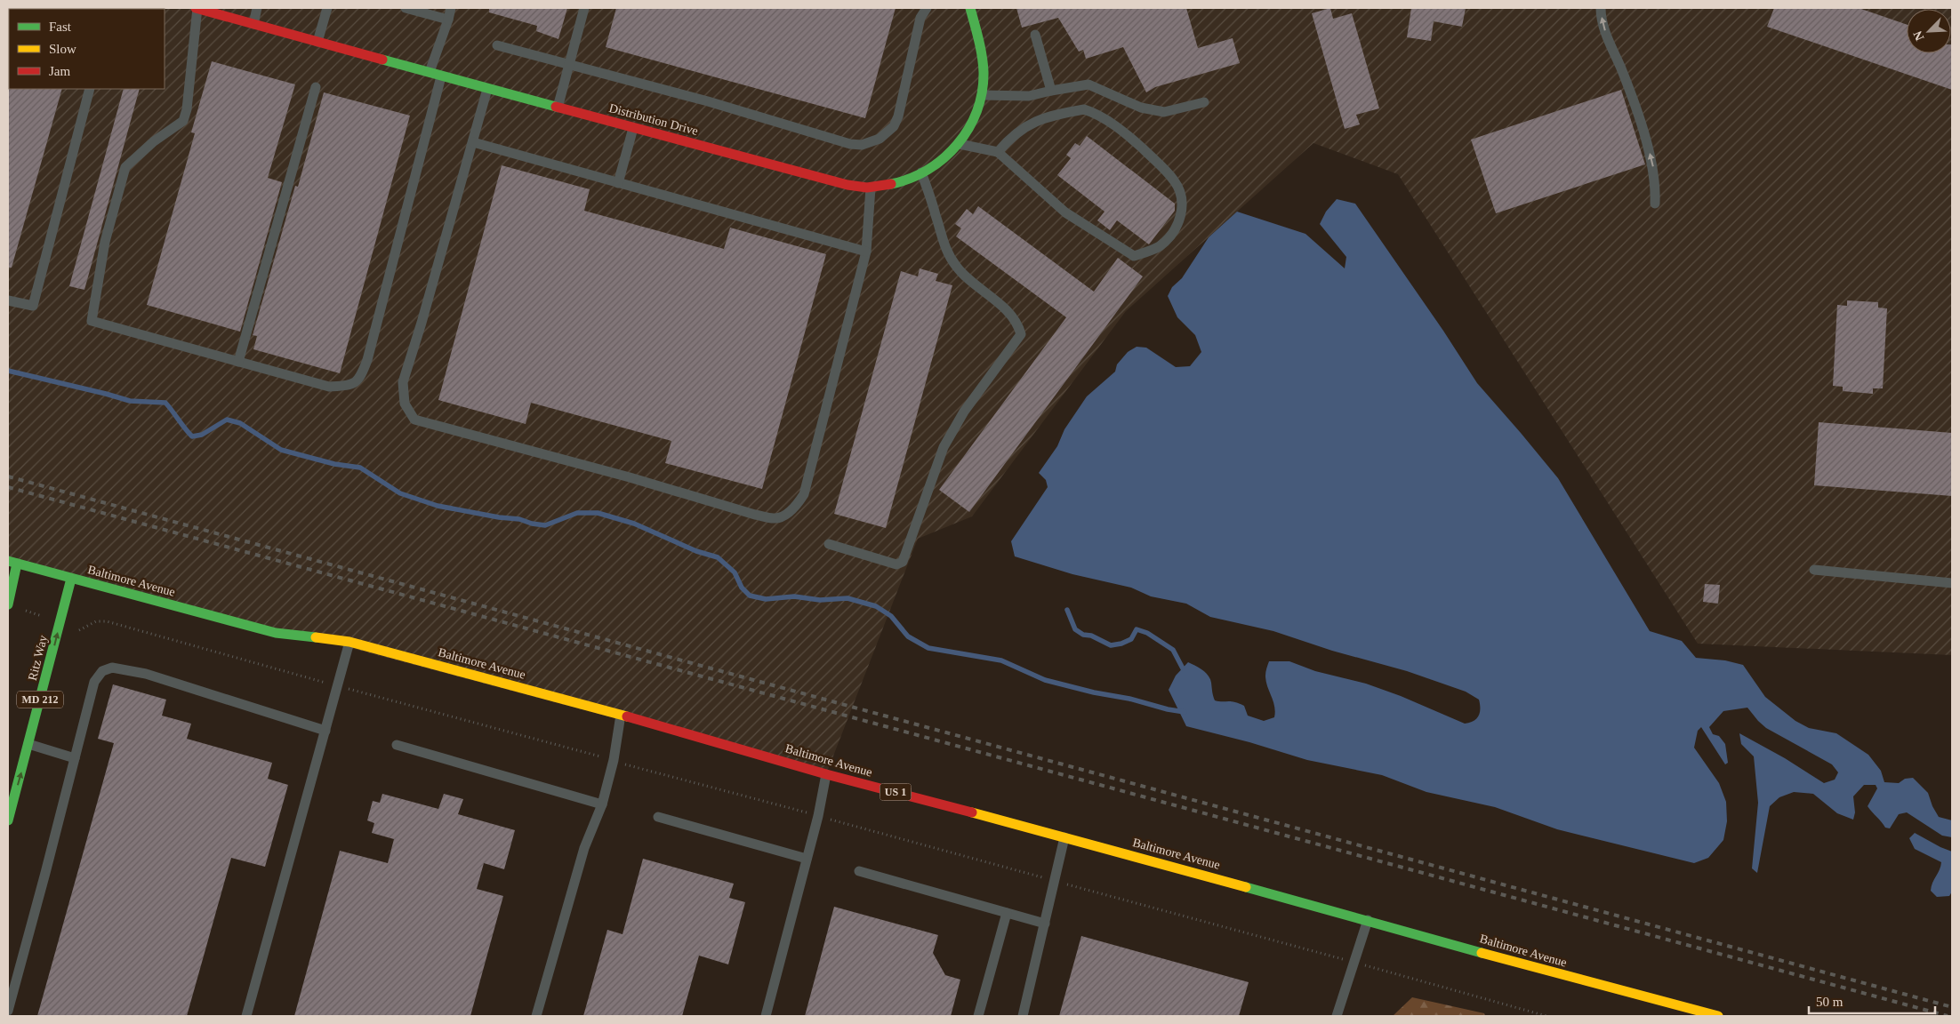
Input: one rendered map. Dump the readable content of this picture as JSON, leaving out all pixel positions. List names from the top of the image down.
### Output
{
  "streets": {
    "main road": [
      "Distribution Drive",
      "Baltimore Avenue",
      "Ritz Way",
      "MD 212",
      "US 1"
    ]
  },
  "crossings": [
    ["Baltimore Avenue", "Ritz Way"]
  ],
  "one_way": ["Ritz Way"],
  "legend": ["Fast", "Slow", "Jam"],
  "scale_bar": "50 m",
  "north": "bottom left"
}
